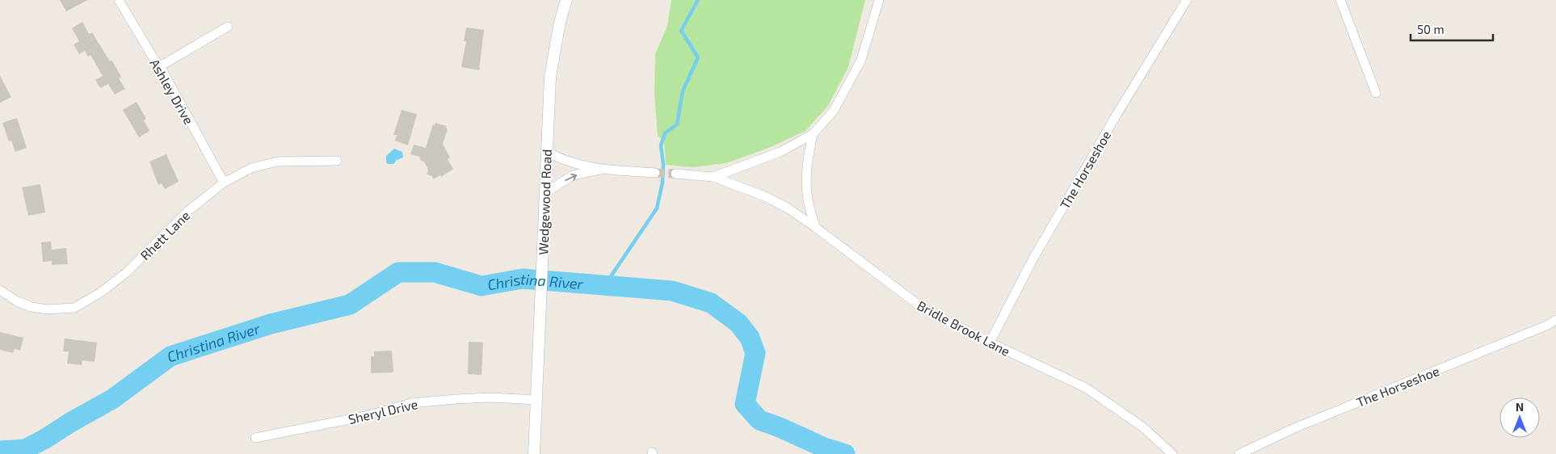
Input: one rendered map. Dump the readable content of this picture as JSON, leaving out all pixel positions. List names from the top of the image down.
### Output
{
  "streets": {
    "street": [
      "Ashley Drive",
      "The Horseshoe",
      "Wedgewood Road",
      "Rhett Lane",
      "Bridle Brook Lane",
      "Sheryl Drive"
    ]
  },
  "crossings": [
    ["Ashley Drive", "Rhett Lane"],
    ["The Horseshoe", "Bridle Brook Lane"],
    ["Wedgewood Road", "Sheryl Drive"]
  ],
  "water": ["Christina River"],
  "scale_bar": "50 m",
  "north": "top"
}
